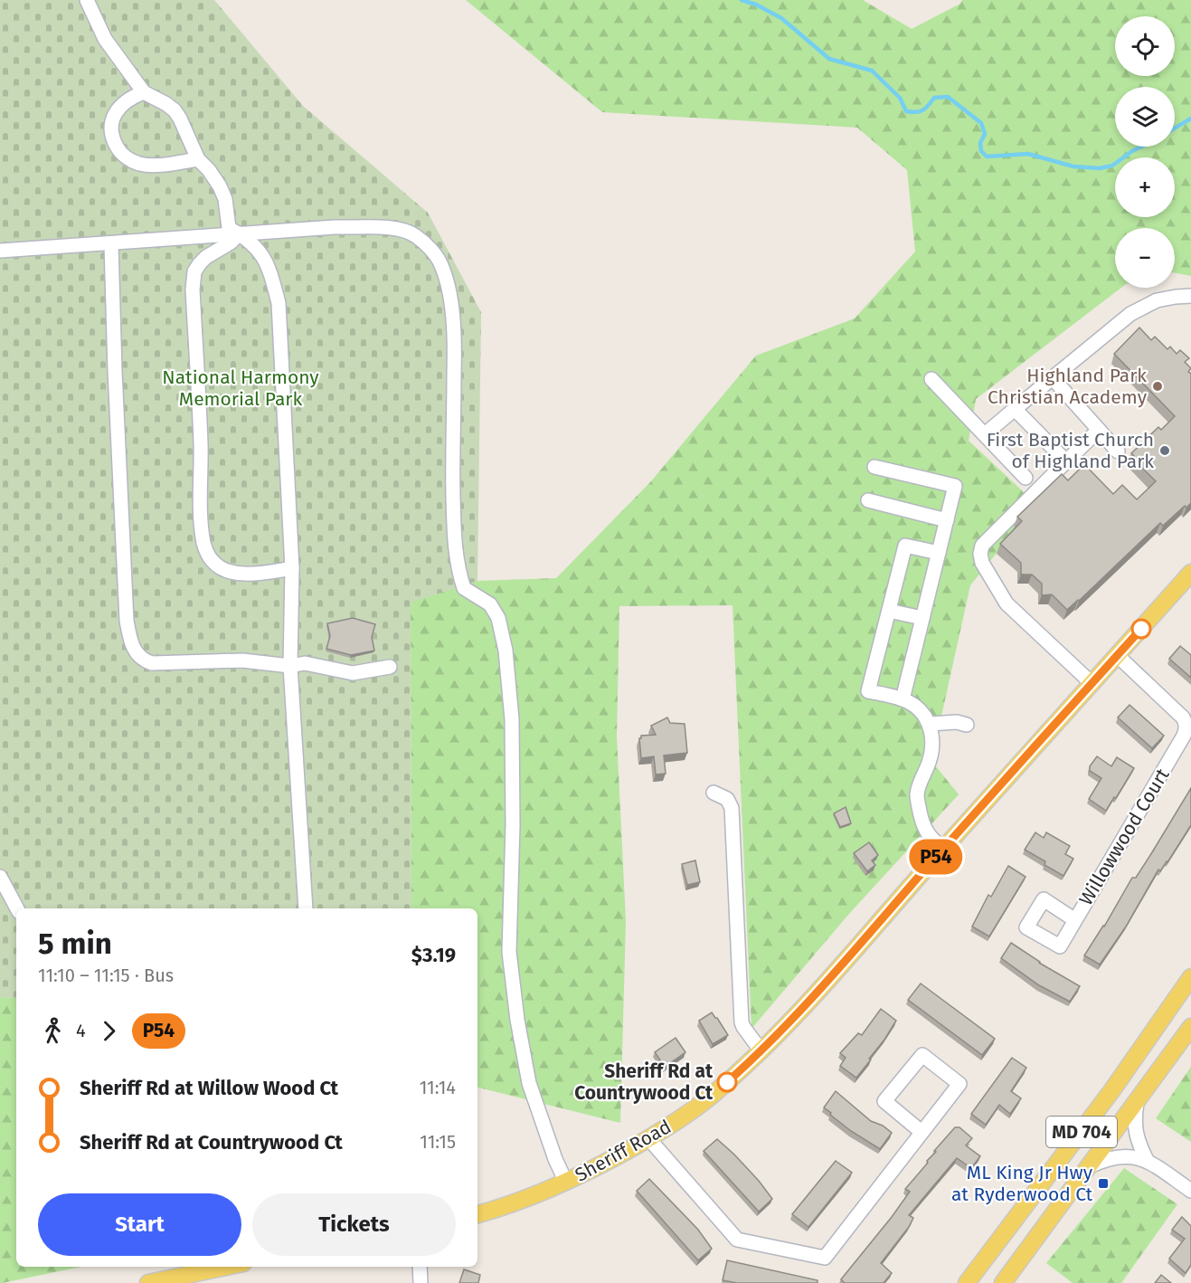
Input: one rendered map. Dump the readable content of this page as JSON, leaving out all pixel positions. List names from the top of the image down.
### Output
{
  "streets": {
    "main road": ["MD 704", "Sheriff Road"],
    "street": ["Willowwood Court"]
  },
  "crossings": [
    ["Willowwood Court", "Sheriff Road"]
  ],
  "parks": ["National Harmony Memorial Park"],
  "places": {
    "other": ["Highland Park Christian Academy", "First Baptist Church of Highland Park", "Sheriff Rd at Countrywood Ct"],
    "transit": ["ML King Jr Hwy at Ryderwood Ct"]
  },
  "lines": ["bus line P54"],
  "page": {
    "on_map": "P54",
    "map_buttons": ["+", "−"],
    "heading": ["5 min", "11:10 – 11:15 · Bus", "$3.19"],
    "legs": ["4", "P54"],
    "list": [
      {
        "name": "Sheriff Rd at Willow Wood Ct",
        "value": "11:14"
      },
      {
        "name": "Sheriff Rd at Countrywood Ct",
        "value": "11:15"
      }
    ],
    "buttons": ["Start", "Tickets"]
  }
}
